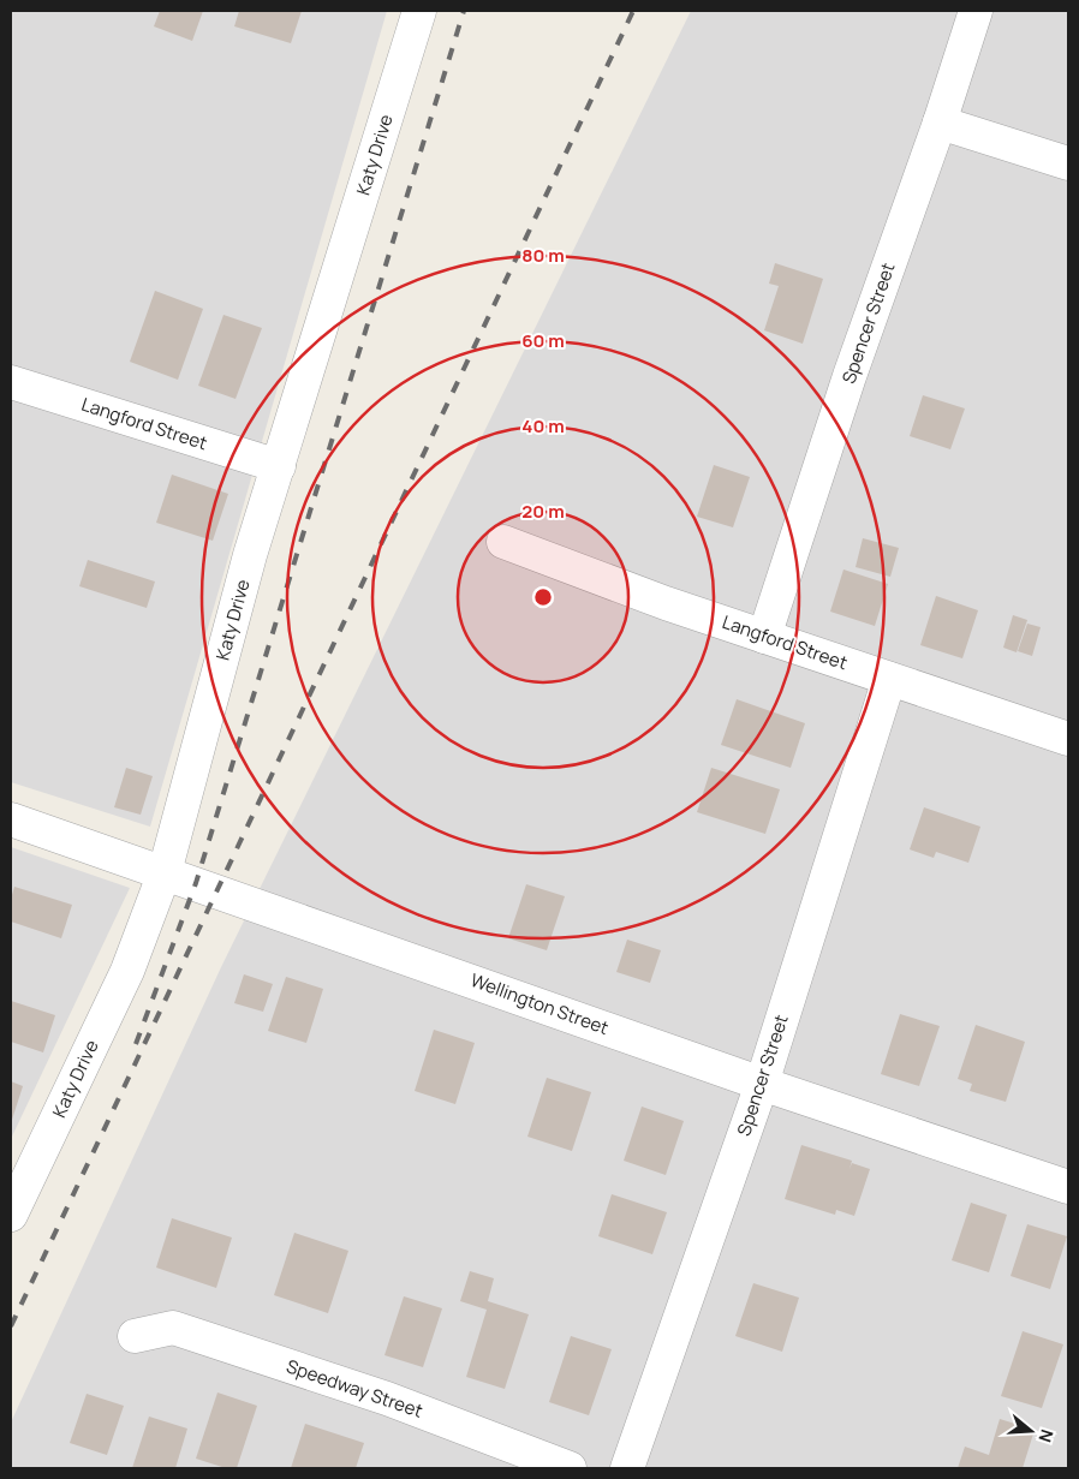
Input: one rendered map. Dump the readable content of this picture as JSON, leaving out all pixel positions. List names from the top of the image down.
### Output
{
  "streets": {
    "street": [
      "Katy Drive",
      "Spencer Street",
      "Langford Street",
      "Wellington Street",
      "Speedway Street"
    ]
  },
  "crossings": [
    ["Katy Drive", "Langford Street"],
    ["Katy Drive", "Wellington Street"],
    ["Spencer Street", "Langford Street"],
    ["Spencer Street", "Wellington Street"]
  ],
  "north": "right",
  "rings": [
    "80 m",
    "60 m",
    "40 m",
    "20 m"
  ]
}
